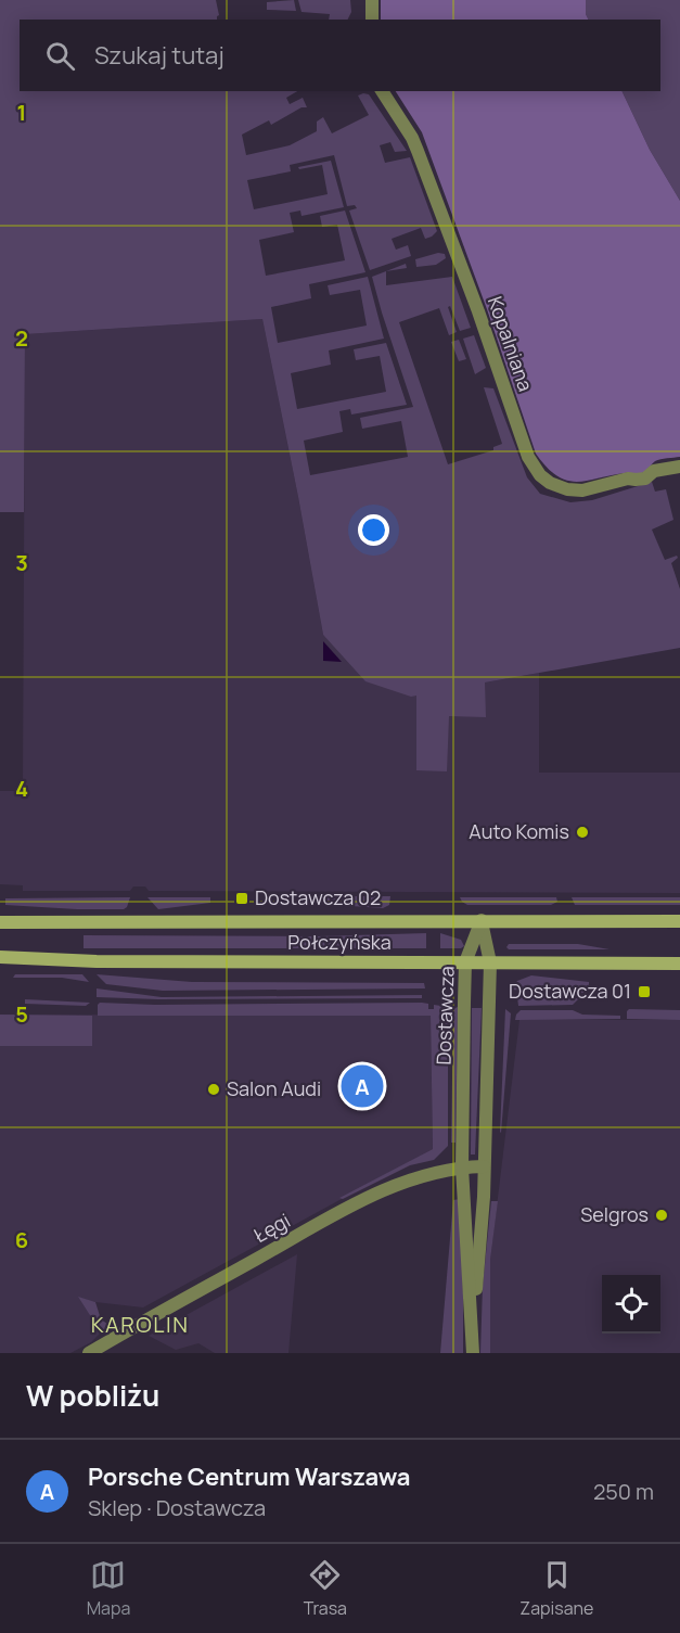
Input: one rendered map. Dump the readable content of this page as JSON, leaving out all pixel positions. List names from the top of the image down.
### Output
{
  "streets": {
    "main road": ["Połczyńska"],
    "street": ["Kopalniana", "Dostawcza", "Łęgi"]
  },
  "crossings": [
    ["Połczyńska", "Dostawcza"],
    ["Dostawcza", "Łęgi"]
  ],
  "districts": ["KAROLIN"],
  "places": {
    "other": ["Auto Komis", "Salon Audi", "Selgros"],
    "transit": ["Dostawcza 02", "Dostawcza 01"]
  },
  "page": {
    "search": "Szukaj tutaj",
    "pins": "A",
    "heading": "W pobliżu",
    "list": [
      {
        "mark": "A",
        "name": "Porsche Centrum Warszawa",
        "note": "Sklep · Dostawcza",
        "value": "250 m"
      }
    ],
    "nav": ["Mapa", "Trasa", "Zapisane"]
  },
  "grid": {
    "rows": [
      "1",
      "2",
      "3",
      "4",
      "5",
      "6"
    ]
  }
}
